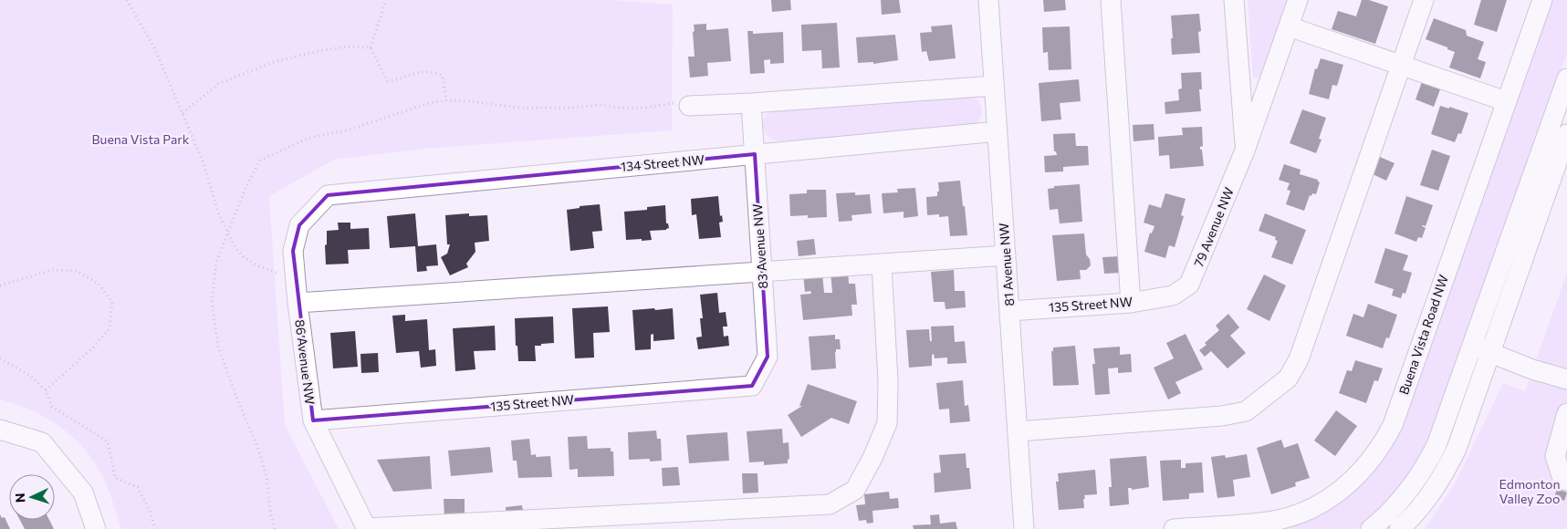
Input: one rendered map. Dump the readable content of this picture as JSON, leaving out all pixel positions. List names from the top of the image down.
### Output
{
  "streets": {
    "street": [
      "134 Street NW",
      "79 Avenue NW",
      "83 Avenue NW",
      "81 Avenue NW",
      "135 Street NW",
      "Buena Vista Road NW",
      "86 Avenue NW"
    ]
  },
  "crossings": [
    ["134 Street NW", "83 Avenue NW"],
    ["134 Street NW", "81 Avenue NW"],
    ["134 Street NW", "86 Avenue NW"],
    ["79 Avenue NW", "135 Street NW"],
    ["83 Avenue NW", "135 Street NW"],
    ["81 Avenue NW", "135 Street NW"],
    ["135 Street NW", "86 Avenue NW"]
  ],
  "parks": ["Buena Vista Park", "Edmonton Valley Zoo"],
  "north": "left"
}
